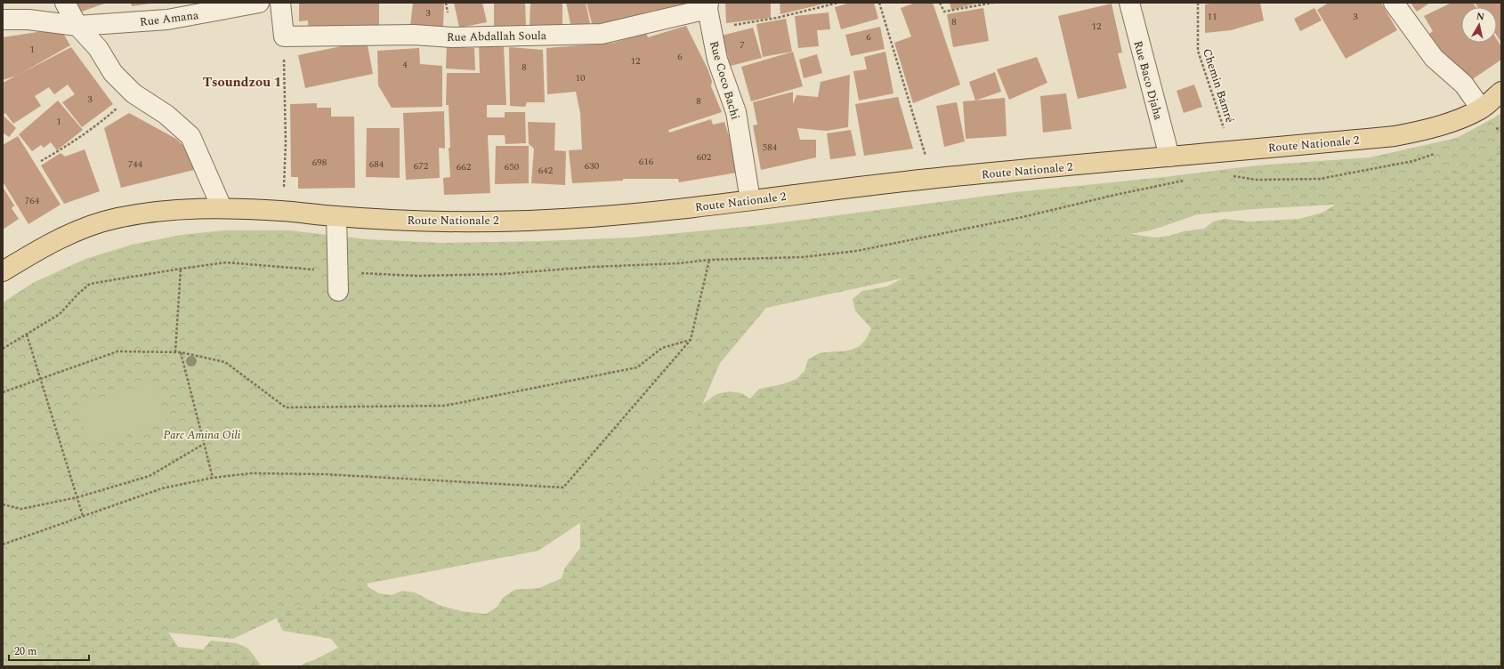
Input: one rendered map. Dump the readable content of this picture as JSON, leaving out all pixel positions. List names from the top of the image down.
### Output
{
  "streets": {
    "main road": ["Route Nationale 2"],
    "street": [
      "Rue Amana",
      "Rue Abdallah Soula",
      "Rue Coco Bachi",
      "Rue Baco Djaha"
    ],
    "path": ["Chemin Bamré"]
  },
  "crossings": [
    ["Rue Abdallah Soula", "Rue Coco Bachi"],
    ["Rue Coco Bachi", "Route Nationale 2"],
    ["Rue Baco Djaha", "Route Nationale 2"],
    ["Chemin Bamré", "Route Nationale 2"]
  ],
  "districts": ["Tsoundzou 1"],
  "parks": ["Parc Amina Oili"],
  "house_numbers": [
    "3",
    "11",
    "3",
    "8",
    "12",
    "6",
    "7",
    "1",
    "6",
    "12",
    "4",
    "8",
    "10",
    "3",
    "8",
    "1",
    "584",
    "602",
    "616",
    "698",
    "744",
    "684",
    "672",
    "630",
    "662",
    "650",
    "642",
    "764"
  ],
  "scale_bar": "20 m",
  "north": "top"
}
